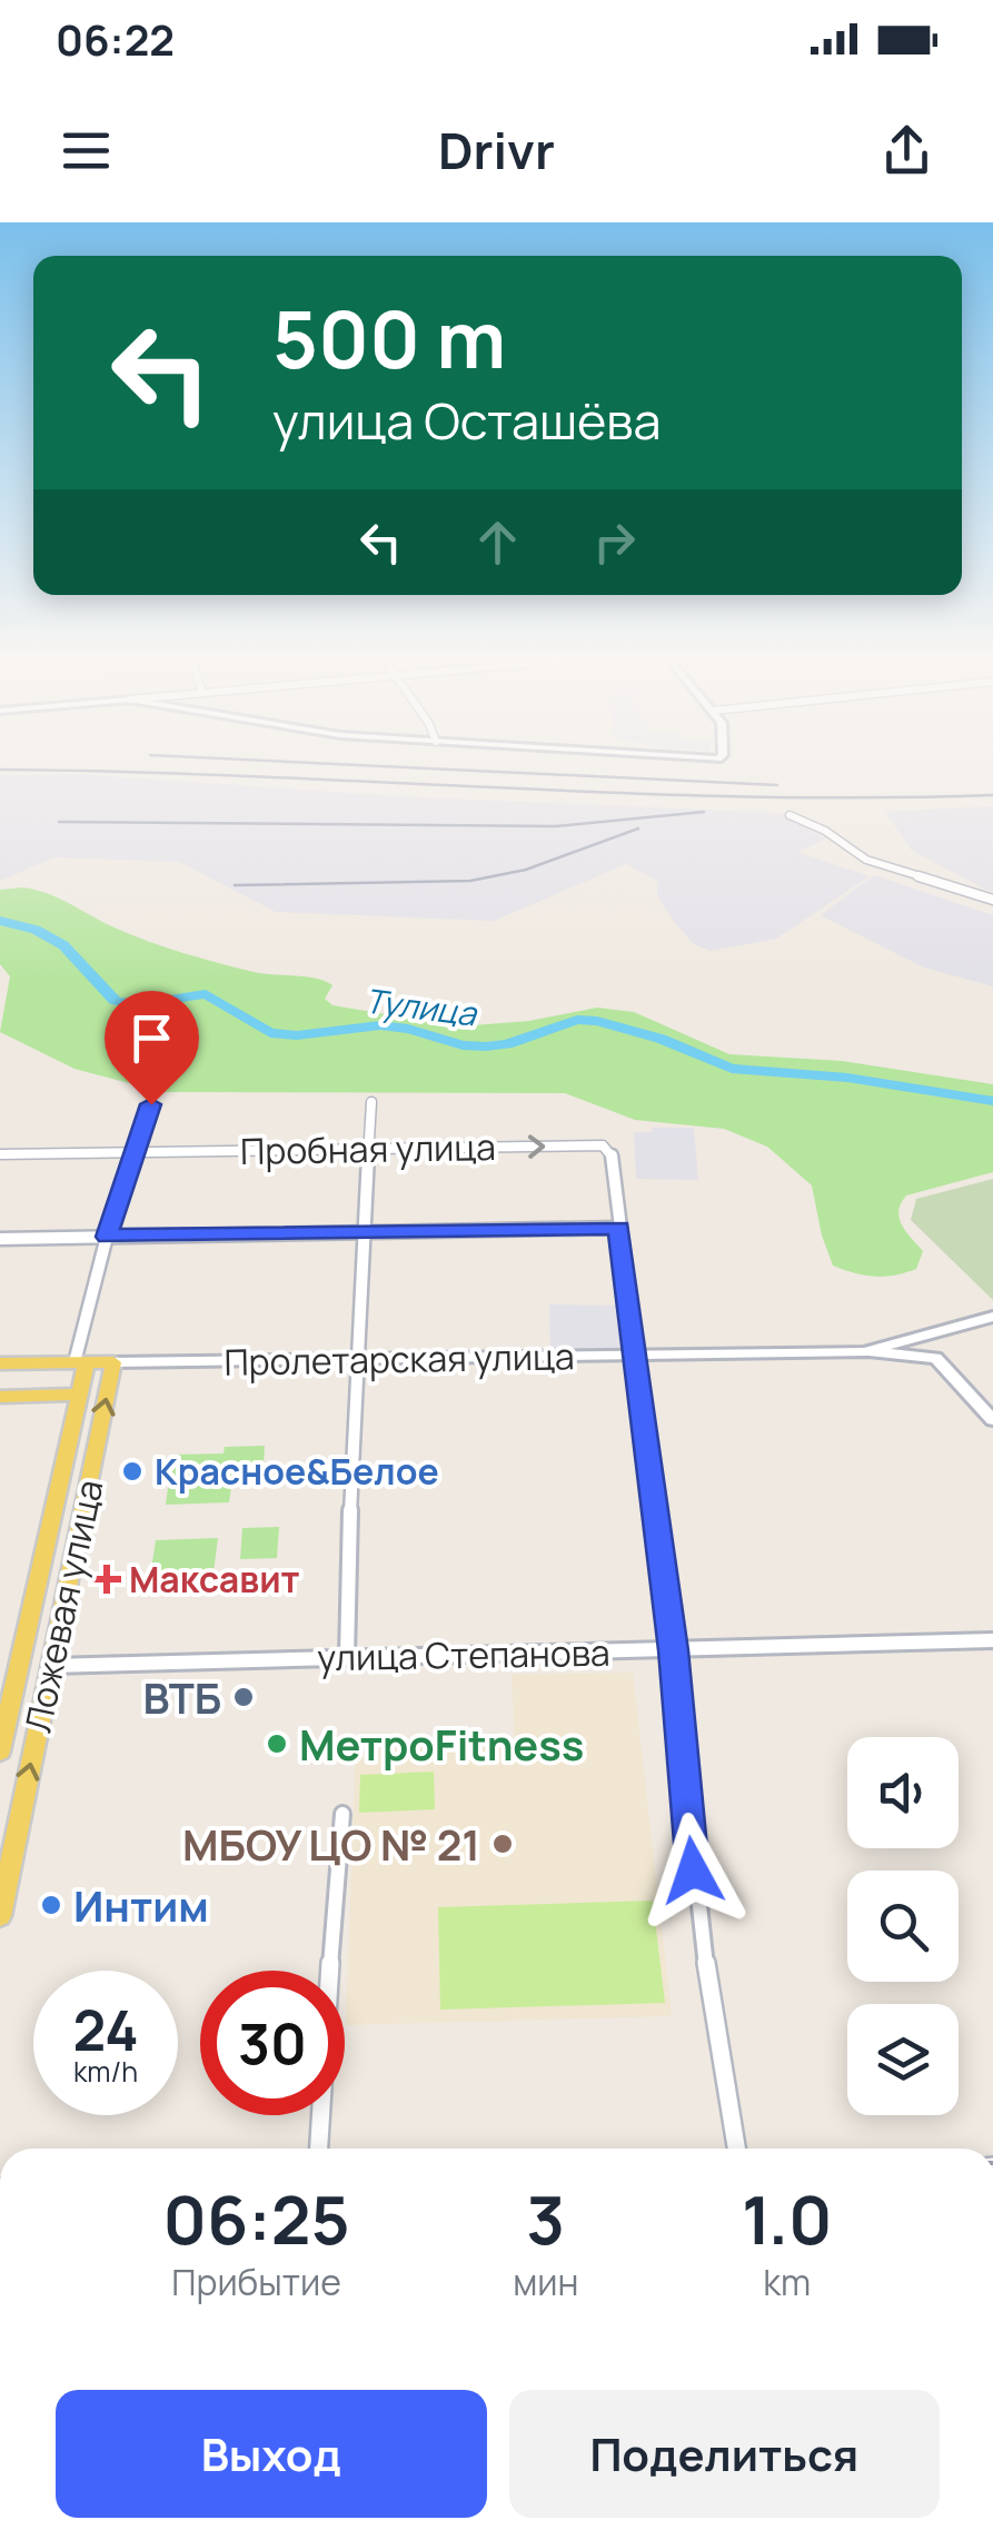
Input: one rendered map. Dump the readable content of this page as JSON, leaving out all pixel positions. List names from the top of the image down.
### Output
{
  "streets": {
    "main road": ["Пролетарская улица", "Ложевая улица", "улица Степанова"],
    "street": ["Пробная улица"]
  },
  "crossings": [
    ["Пробная улица", "Ложевая улица"],
    ["Пролетарская улица", "Ложевая улица"],
    ["Ложевая улица", "улица Степанова"]
  ],
  "one_way": ["Ложевая улица"],
  "water": ["Тулица"],
  "places": {
    "other": [
      "Красное&Белое",
      "ВТБ",
      "МетроFitness",
      "МБОУ ЦО № 21",
      "Интим"
    ],
    "health": ["Максавит"]
  },
  "page": {
    "status": "06:22",
    "header": "Drivr",
    "turn": ["500 m", "улица Осташёва"],
    "speed": "24 km/h",
    "limit": "30",
    "eta": [
      "06:25",
      "Прибытие",
      "3",
      "мин",
      "1.0",
      "km"
    ],
    "buttons": ["Выход", "Поделиться"]
  }
}
